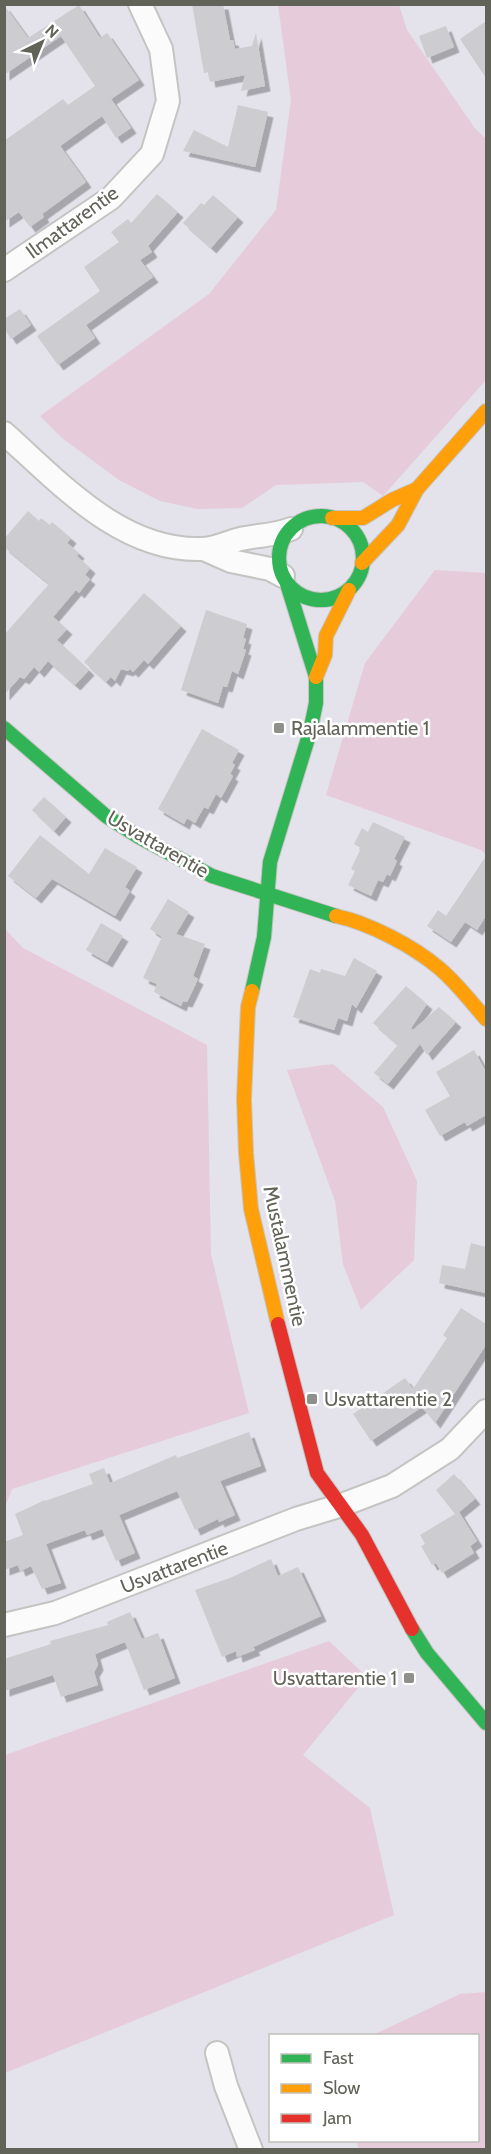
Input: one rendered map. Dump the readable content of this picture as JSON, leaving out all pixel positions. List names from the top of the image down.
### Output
{
  "streets": {
    "street": ["Ilmattarentie", "Usvattarentie", "Mustalammentie"]
  },
  "crossings": [
    ["Usvattarentie", "Mustalammentie"]
  ],
  "places": {
    "transit": ["Rajalammentie 1", "Usvattarentie 2", "Usvattarentie 1"]
  },
  "legend": ["Fast", "Slow", "Jam"],
  "north": "top right"
}
